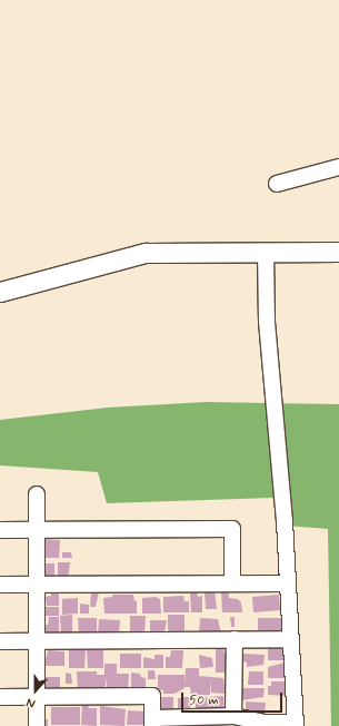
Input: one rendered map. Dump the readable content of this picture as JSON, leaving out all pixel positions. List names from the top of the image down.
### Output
{
  "scale_bar": "50 m",
  "north": "bottom"
}
